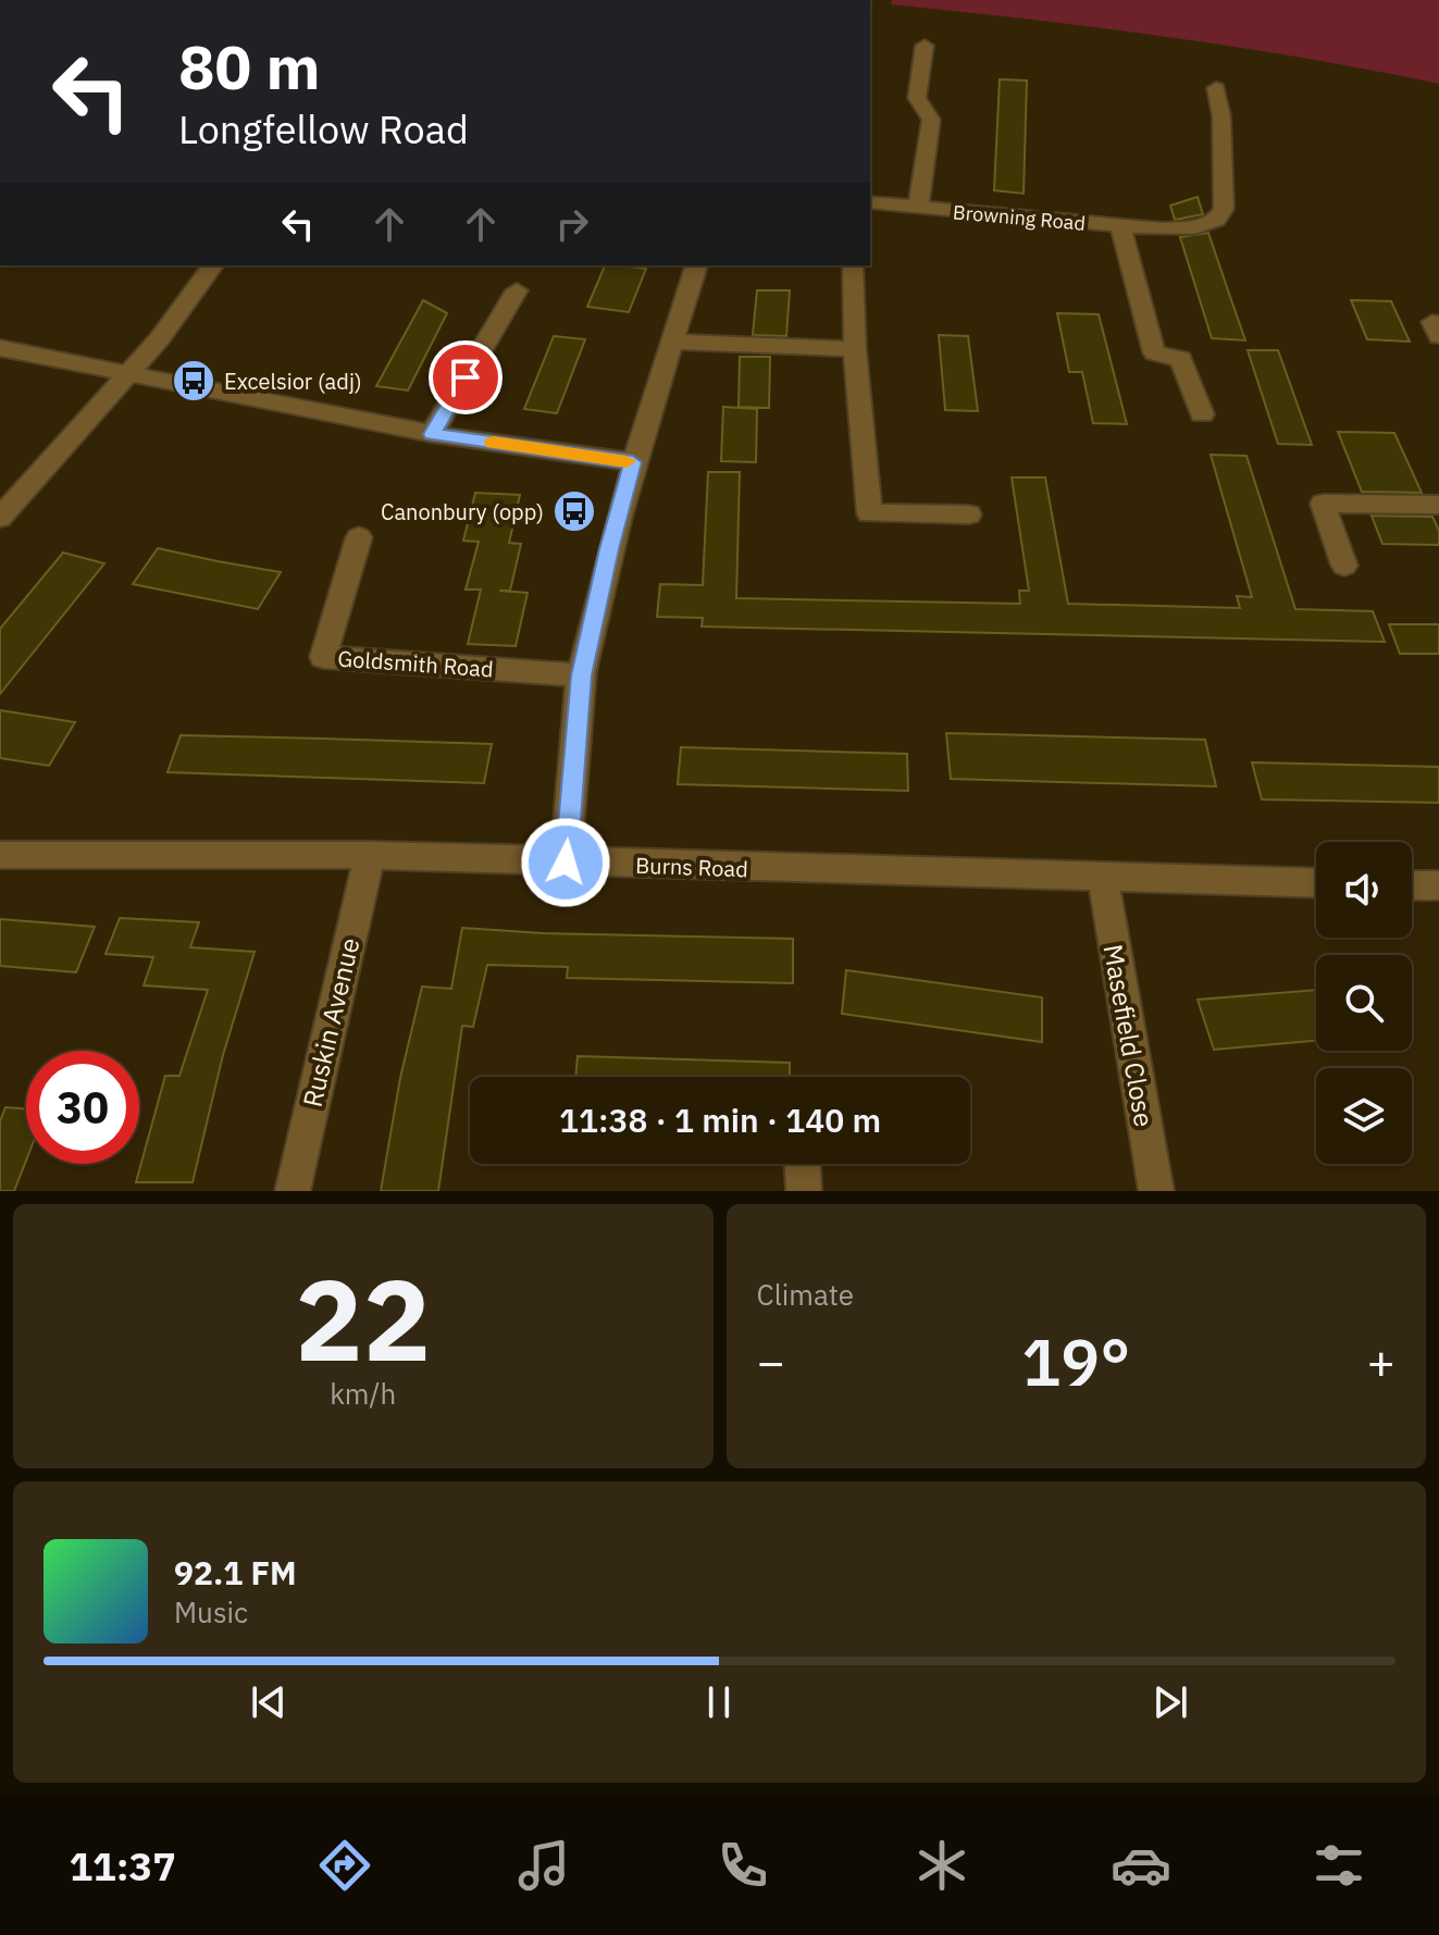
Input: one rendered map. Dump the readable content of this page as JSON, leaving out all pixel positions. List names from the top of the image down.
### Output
{
  "streets": {
    "street": [
      "Browning Road",
      "Goldsmith Road",
      "Burns Road",
      "Ruskin Avenue",
      "Masefield Close"
    ]
  },
  "crossings": [
    ["Burns Road", "Ruskin Avenue"],
    ["Burns Road", "Masefield Close"]
  ],
  "places": {
    "bus stop": ["Excelsior (adj)", "Canonbury (opp)"]
  },
  "page": {
    "turn": ["80 m", "Longfellow Road"],
    "limit": "30",
    "trip": "11:38 · 1 min · 140 m",
    "tile": [
      ["22", "km/h"],
      "Climate"
    ],
    "heat": ["−", "19°", "+"],
    "song": ["92.1 FM", "Music"],
    "tabs": "11:37"
  }
}
